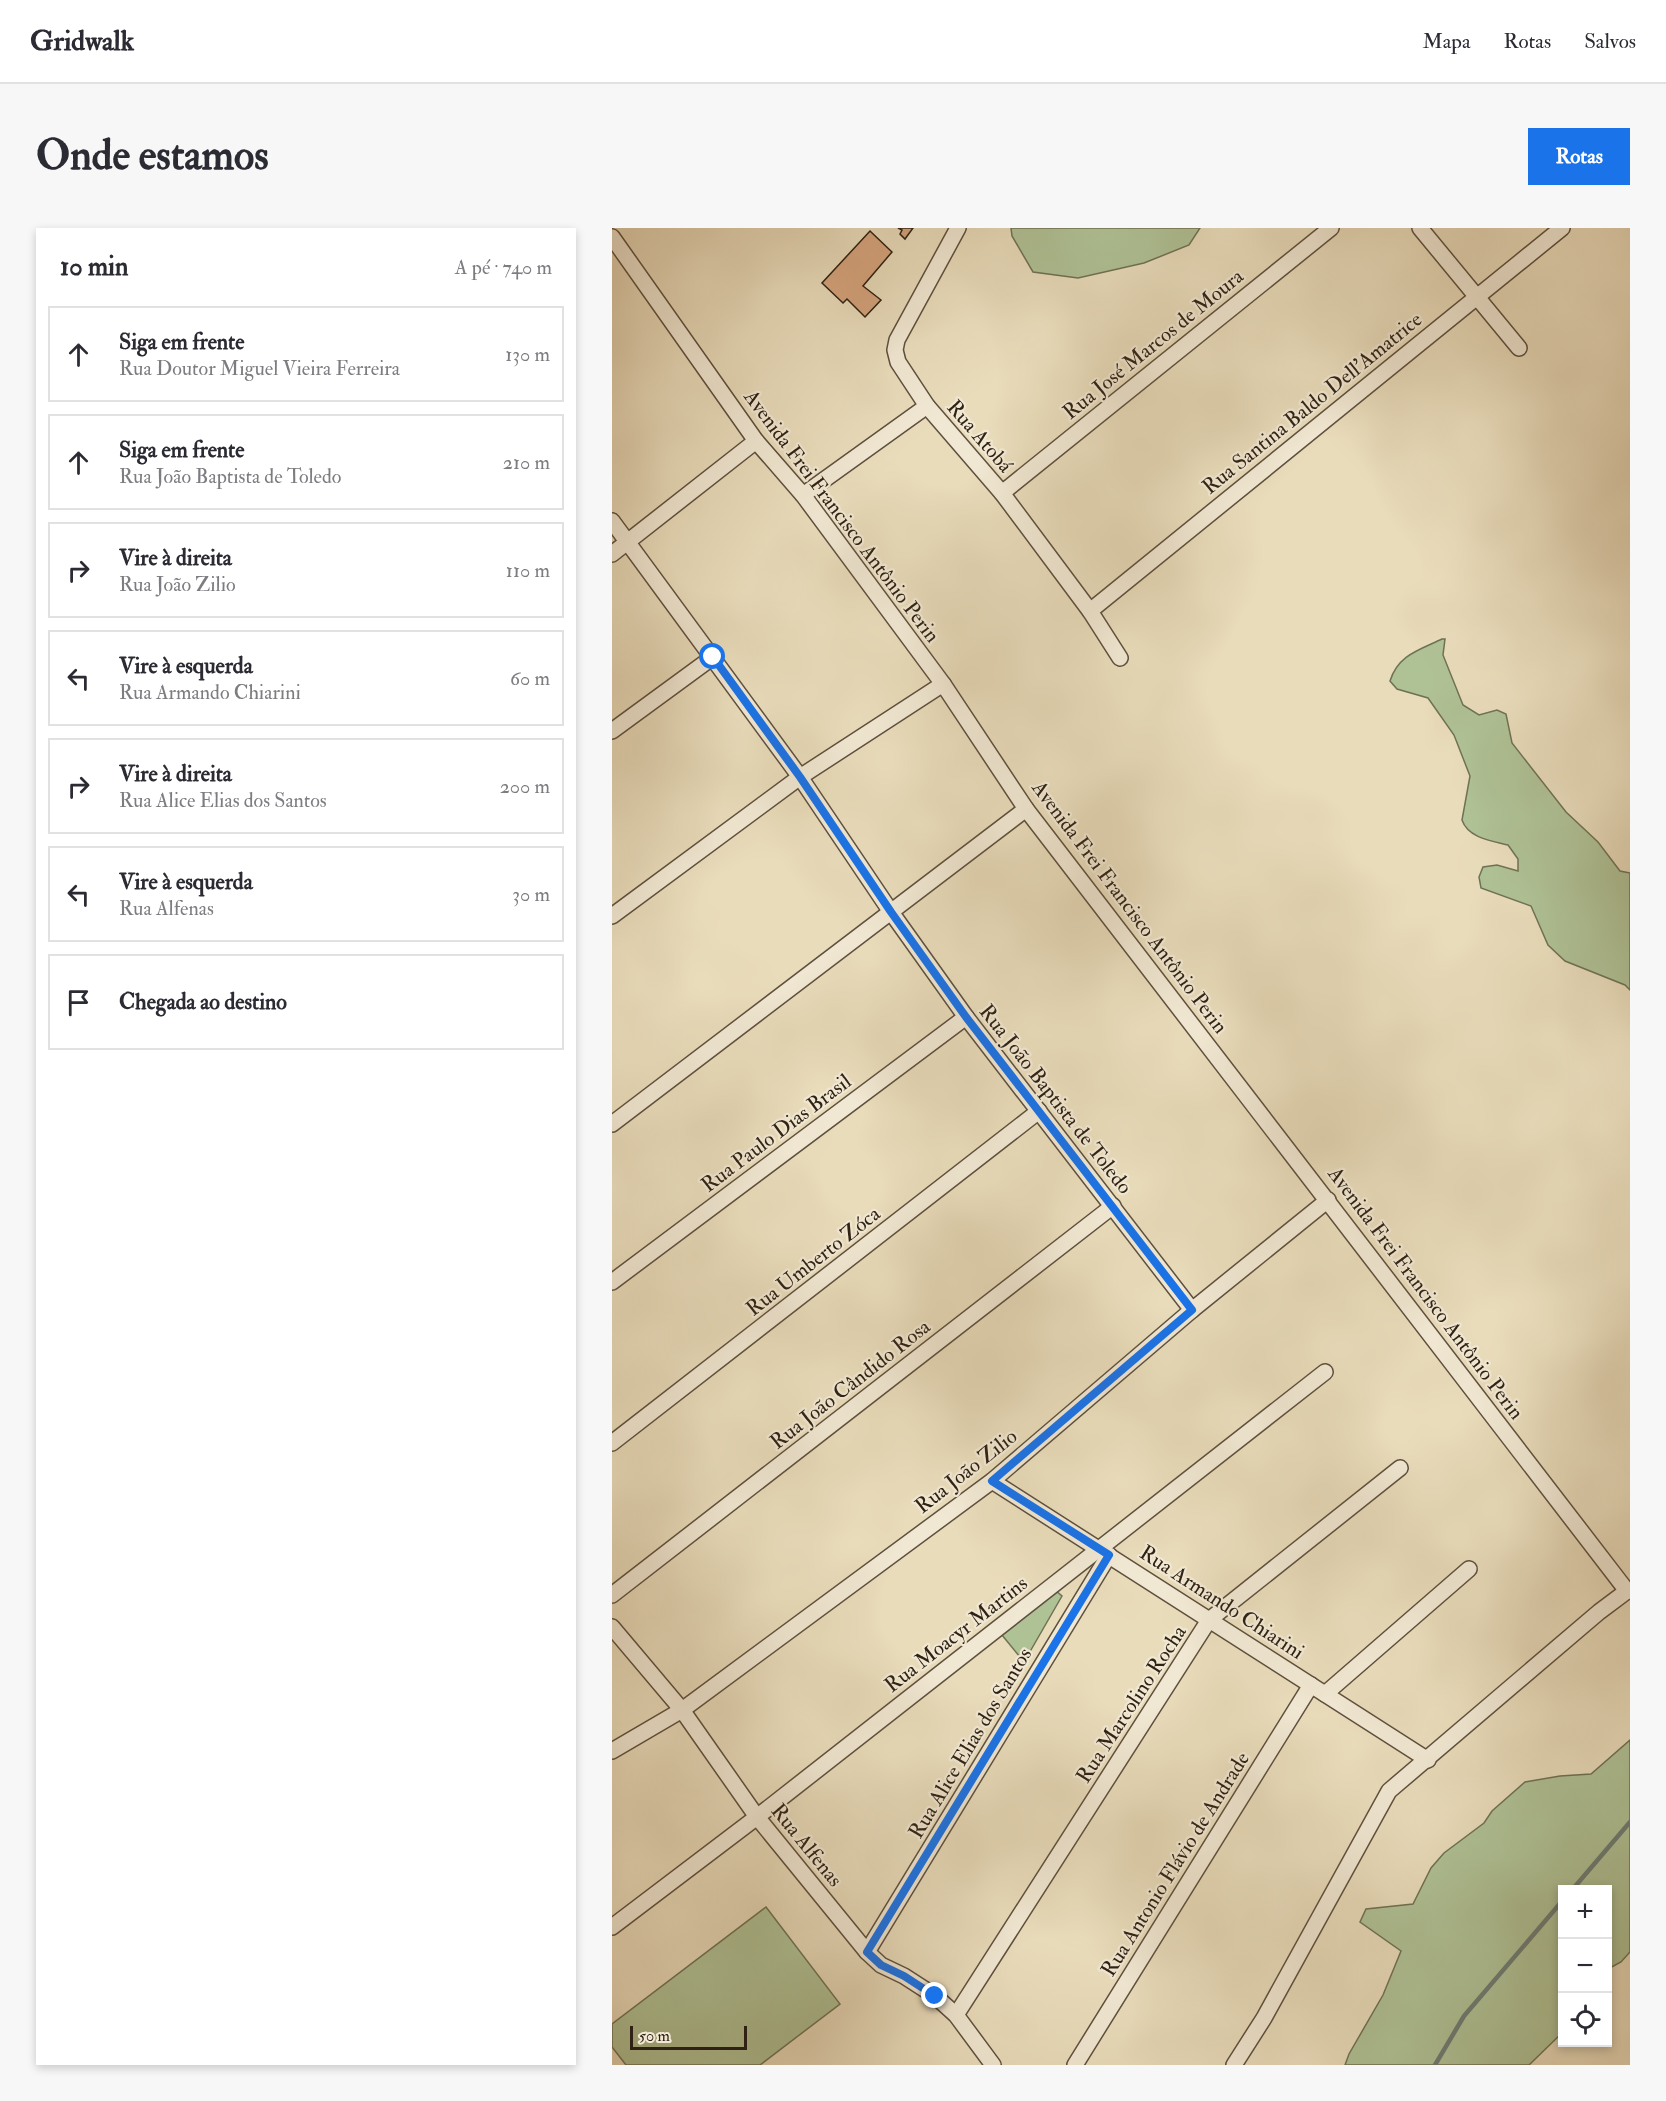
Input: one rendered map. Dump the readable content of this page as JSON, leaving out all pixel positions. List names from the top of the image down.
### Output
{
  "streets": {
    "street": [
      "Rua José Marcos de Moura",
      "Rua Santina Baldo Dell'Amatrice",
      "Rua Atobá",
      "Avenida Frei Francisco Antônio Perin",
      "Rua João Baptista de Toledo",
      "Rua Paulo Dias Brasil",
      "Rua Umberto Zóca",
      "Rua João Cândido Rosa",
      "Rua João Zilio",
      "Rua Armando Chiarini",
      "Rua Moacyr Martins",
      "Rua Marcolino Rocha",
      "Rua Alice Elias dos Santos",
      "Rua Alfenas",
      "Rua Antonio Flávio de Andrade"
    ]
  },
  "crossings": [
    ["Rua José Marcos de Moura", "Rua Atobá"],
    ["Rua Santina Baldo Dell'Amatrice", "Rua Atobá"],
    ["Avenida Frei Francisco Antônio Perin", "Rua João Zilio"],
    ["Rua João Baptista de Toledo", "Rua Paulo Dias Brasil"],
    ["Rua João Baptista de Toledo", "Rua Umberto Zóca"],
    ["Rua João Baptista de Toledo", "Rua João Cândido Rosa"],
    ["Rua João Baptista de Toledo", "Rua João Zilio"],
    ["Rua João Zilio", "Rua Armando Chiarini"],
    ["Rua João Zilio", "Rua Alfenas"],
    ["Rua Armando Chiarini", "Rua Moacyr Martins"],
    ["Rua Armando Chiarini", "Rua Marcolino Rocha"],
    ["Rua Armando Chiarini", "Rua Alice Elias dos Santos"],
    ["Rua Armando Chiarini", "Rua Antonio Flávio de Andrade"],
    ["Rua Moacyr Martins", "Rua Alice Elias dos Santos"],
    ["Rua Moacyr Martins", "Rua Alfenas"],
    ["Rua Marcolino Rocha", "Rua Alfenas"],
    ["Rua Alice Elias dos Santos", "Rua Alfenas"]
  ],
  "scale_bar": "50 m",
  "page": {
    "header": "Gridwalk",
    "nav": ["Mapa", "Rotas", "Salvos"],
    "buttons": "Rotas",
    "title": "Onde estamos",
    "heading": ["10 min", "A pé · 740 m"],
    "list": [
      ["Siga em frente", "Rua Doutor Miguel Vieira Ferreira", "130 m"],
      ["Siga em frente", "Rua João Baptista de Toledo", "210 m"],
      ["Vire à direita", "Rua João Zilio", "110 m"],
      ["Vire à esquerda", "Rua Armando Chiarini", "60 m"],
      ["Vire à direita", "Rua Alice Elias dos Santos", "200 m"],
      ["Vire à esquerda", "Rua Alfenas", "30 m"],
      "Chegada ao destino"
    ],
    "map_buttons": ["+", "−"],
    "scale": "50 m"
  }
}
